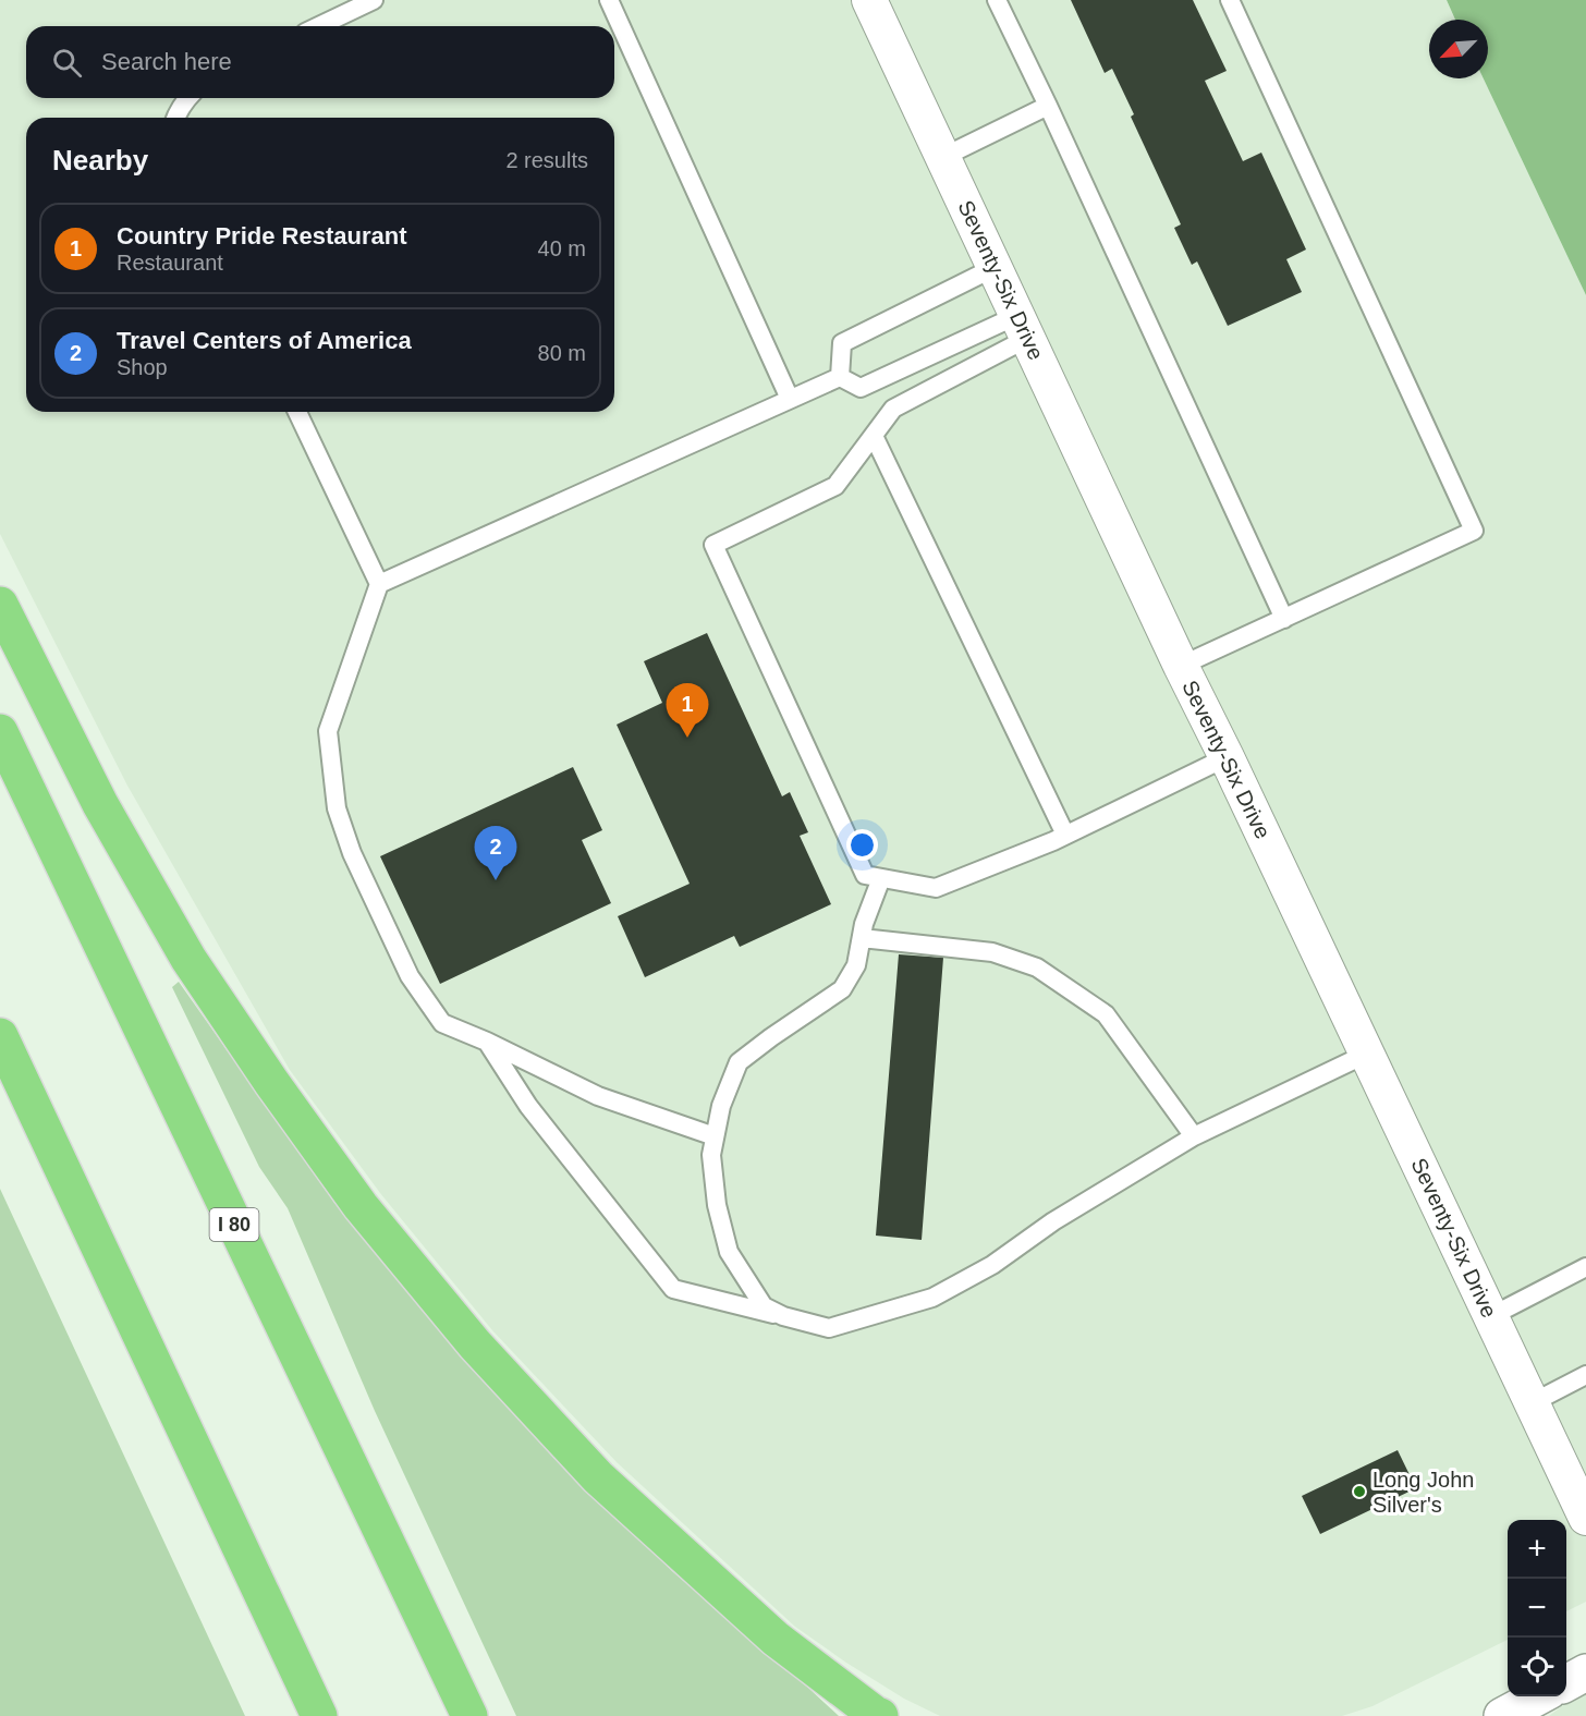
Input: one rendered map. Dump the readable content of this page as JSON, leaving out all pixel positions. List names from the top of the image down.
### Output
{
  "streets": {
    "highway": ["I 80"],
    "street": ["Seventy-Six Drive"]
  },
  "places": ["Long John Silver's"],
  "north": "bottom left",
  "page": {
    "search": "Search here",
    "heading": ["Nearby", "2 results"],
    "list": [
      {
        "mark": "1",
        "name": "Country Pride Restaurant",
        "note": "Restaurant",
        "value": "40 m"
      },
      {
        "mark": "2",
        "name": "Travel Centers of America",
        "note": "Shop",
        "value": "80 m"
      }
    ],
    "pins": ["1", "2"],
    "map_buttons": ["+", "−"]
  }
}
